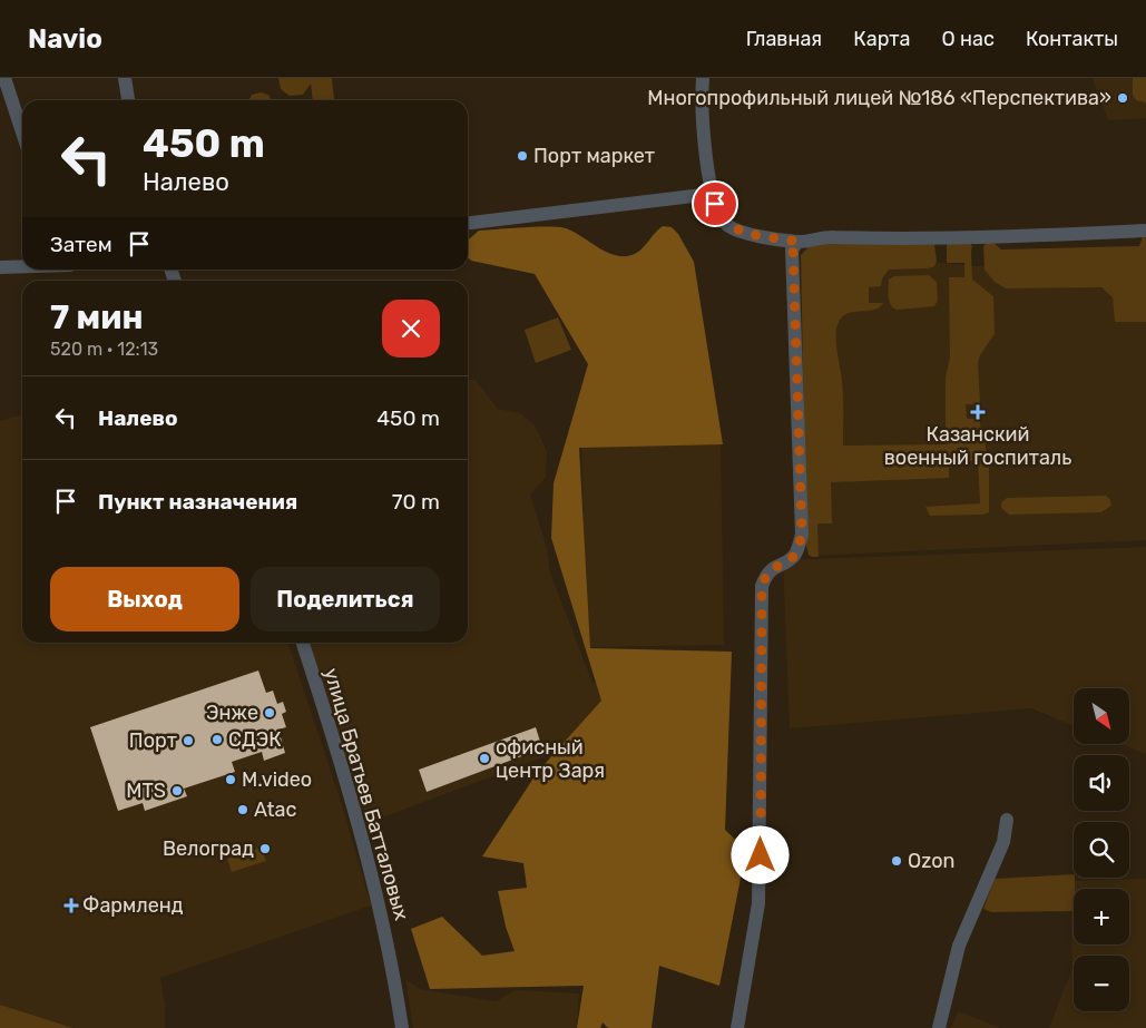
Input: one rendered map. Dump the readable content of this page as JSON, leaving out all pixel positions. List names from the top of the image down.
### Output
{
  "streets": {
    "street": ["улица Братьев Батталовых"]
  },
  "places": {
    "other": [
      "Многопрофильный лицей №186 «Перспектива»",
      "Порт маркет",
      "Энже",
      "СДЭК",
      "Порт",
      "офисный центр Заря",
      "M.video",
      "MTS",
      "Atac",
      "Велоград",
      "Ozon"
    ],
    "health": ["Казанский военный госпиталь", "Фармленд"]
  },
  "north": "bottom right",
  "page": {
    "header": "Navio",
    "nav": [
      "Главная",
      "Карта",
      "О нас",
      "Контакты"
    ],
    "turn": ["450 m", "Налево"],
    "then": "Затем",
    "heading": ["7 мин", "520 m · 12:13"],
    "list": [
      {
        "name": "Налево",
        "value": "450 m"
      },
      {
        "name": "Пункт назначения",
        "value": "70 m"
      }
    ],
    "buttons": ["Выход", "Поделиться"],
    "map_buttons": ["+", "−"]
  }
}
